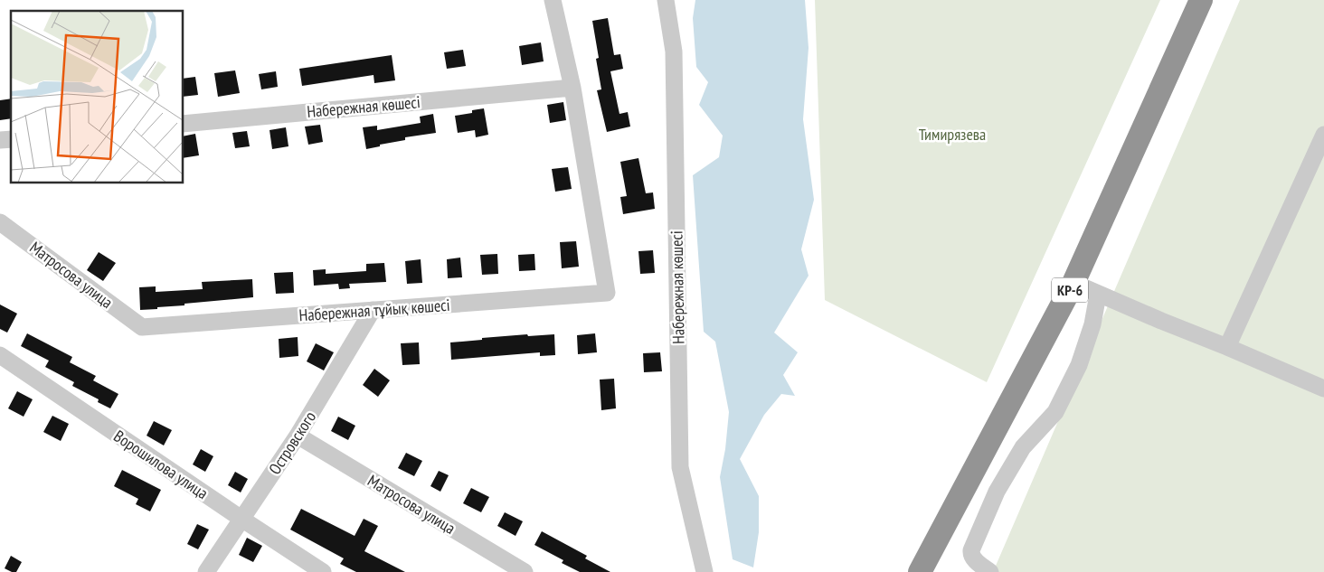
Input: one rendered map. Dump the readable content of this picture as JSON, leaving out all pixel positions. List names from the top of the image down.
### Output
{
  "streets": {
    "highway": ["KP-6"],
    "street": [
      "Набережная көшесі",
      "Матросова улица",
      "Набережная тұйық көшесі",
      "Островского",
      "Ворошилова улица"
    ]
  },
  "crossings": [
    ["Набережная көшесі", "Набережная тұйық көшесі"],
    ["Матросова улица", "Набережная тұйық көшесі"],
    ["Матросова улица", "Островского"],
    ["Набережная тұйық көшесі", "Островского"],
    ["Островского", "Ворошилова улица"]
  ],
  "parks": ["Тимирязева"]
}
